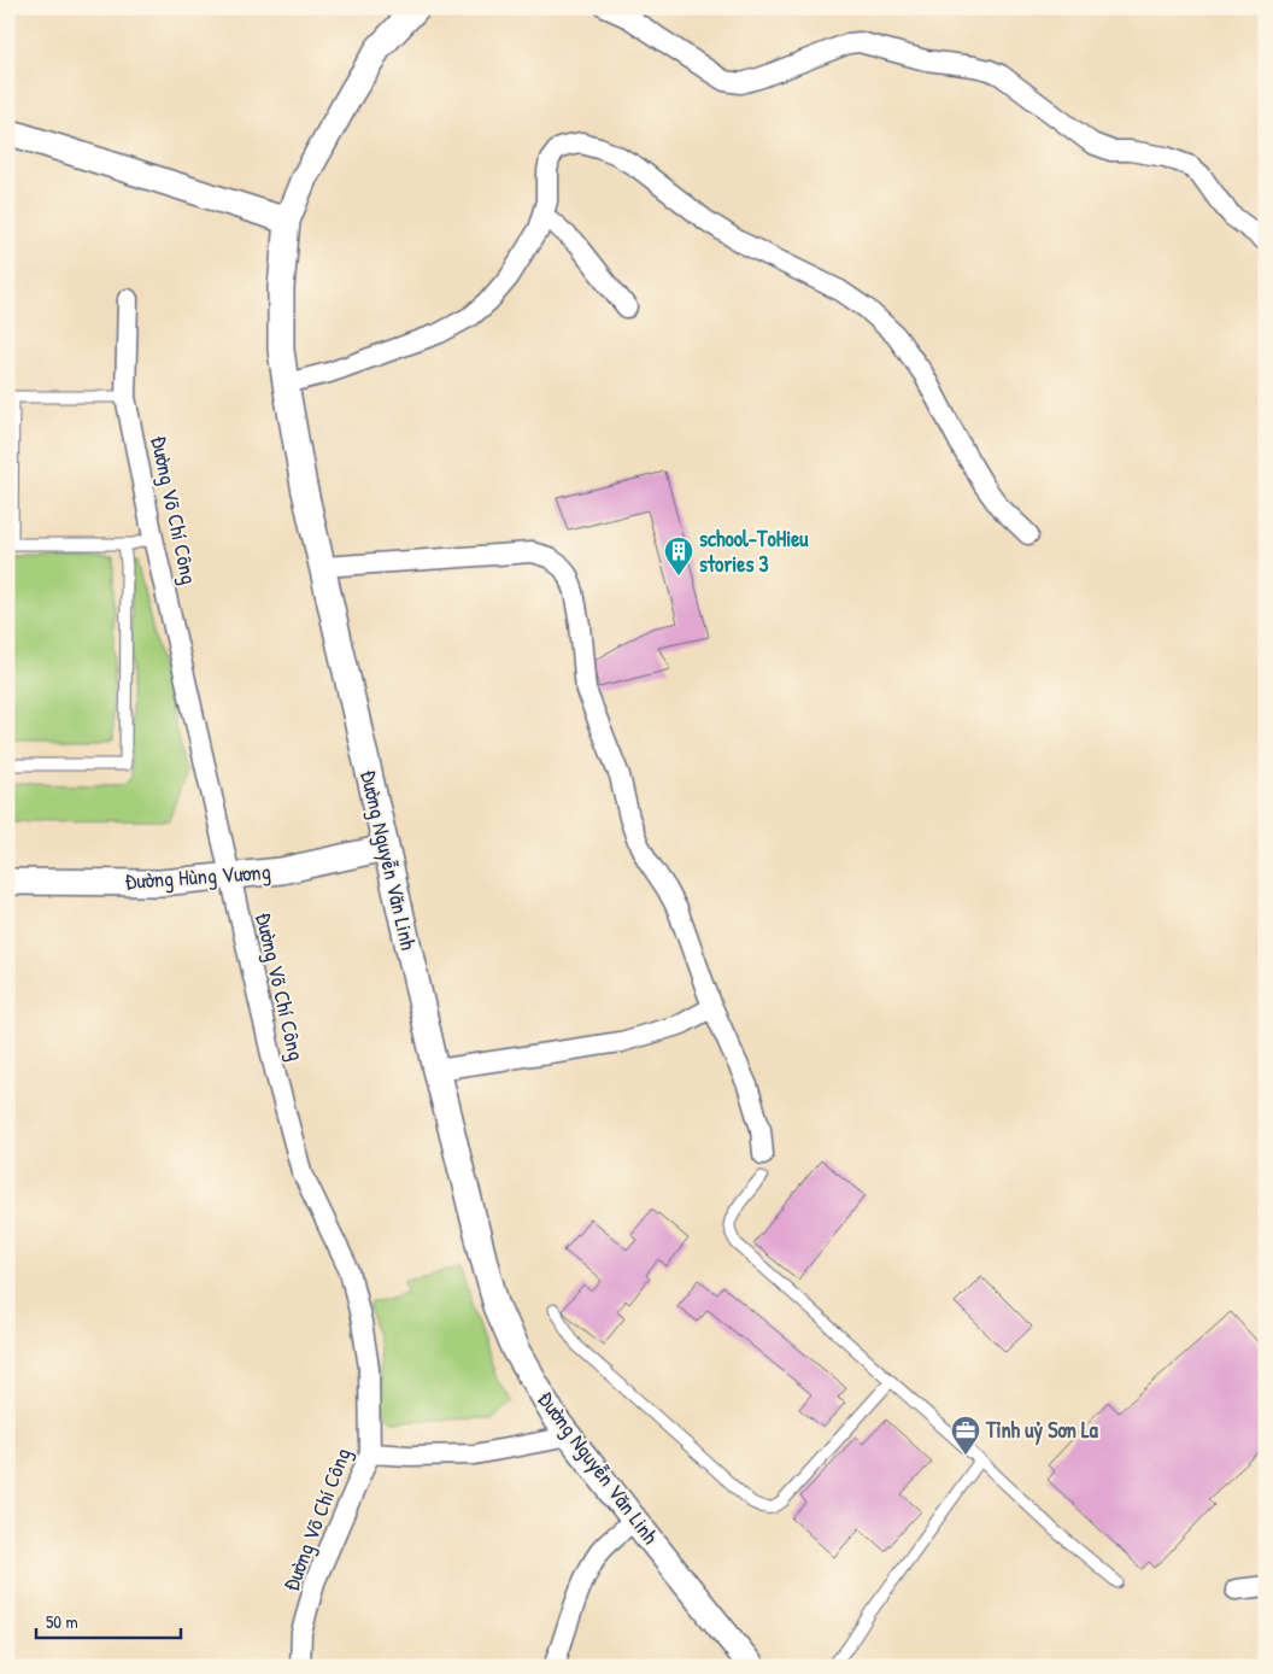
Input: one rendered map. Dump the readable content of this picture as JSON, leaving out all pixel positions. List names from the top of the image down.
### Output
{
  "streets": {
    "street": ["Đường Võ Chí Công", "Đường Nguyễn Văn Linh", "Đường Hùng Vương"]
  },
  "crossings": [
    ["Đường Võ Chí Công", "Đường Hùng Vương"],
    ["Đường Nguyễn Văn Linh", "Đường Hùng Vương"]
  ],
  "places": {
    "building": ["school-ToHieu stories 3"],
    "office": ["Tỉnh uỷ Sơn La"]
  },
  "scale_bar": "50 m"
}
